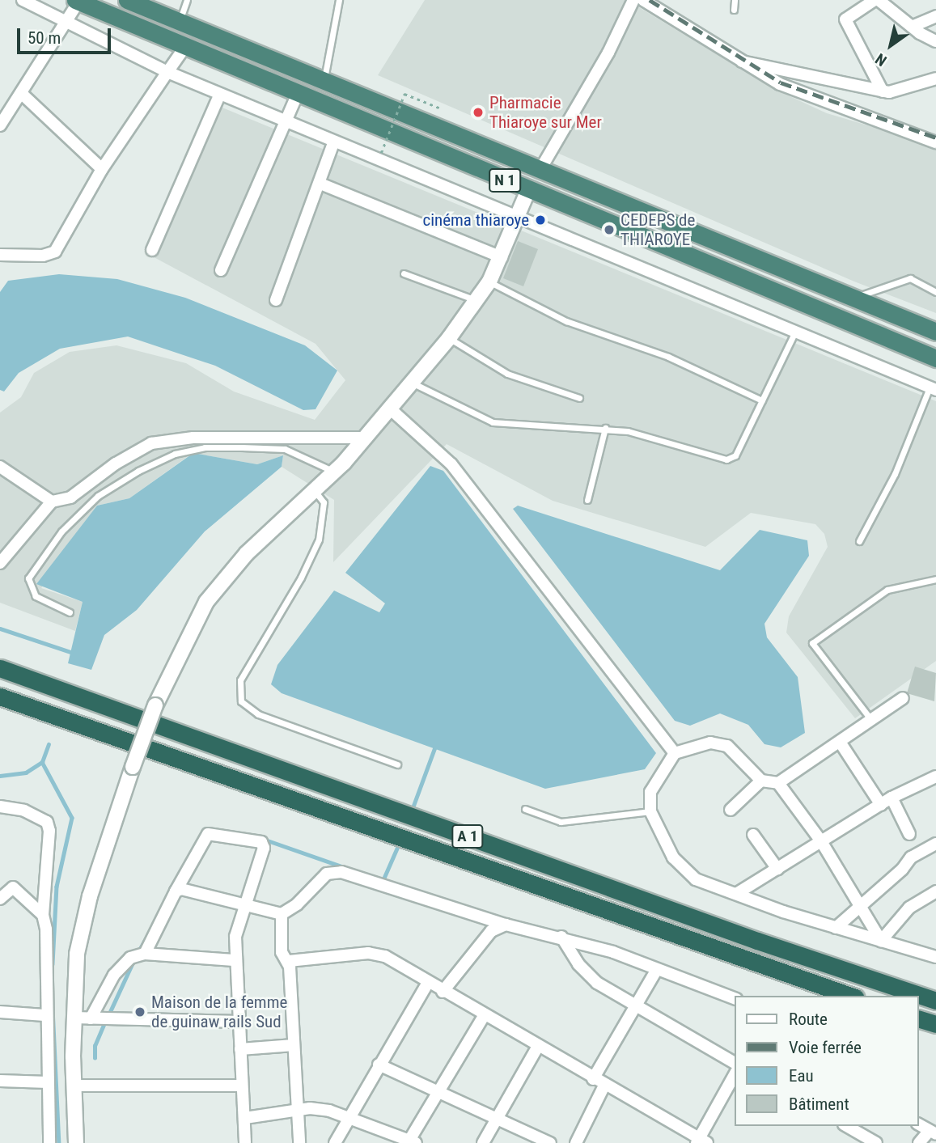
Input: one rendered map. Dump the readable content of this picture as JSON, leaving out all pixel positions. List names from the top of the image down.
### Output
{
  "streets": {
    "highway": ["N 1", "A 1"]
  },
  "places": [
    "Pharmacie Thiaroye sur Mer",
    "cinéma thiaroye",
    "CEDEPS de THIAROYE",
    "Maison de la femme de guinaw rails Sud"
  ],
  "legend": [
    "Route",
    "Voie ferrée",
    "Eau",
    "Bâtiment"
  ],
  "scale_bar": "50 m",
  "north": "bottom left"
}
